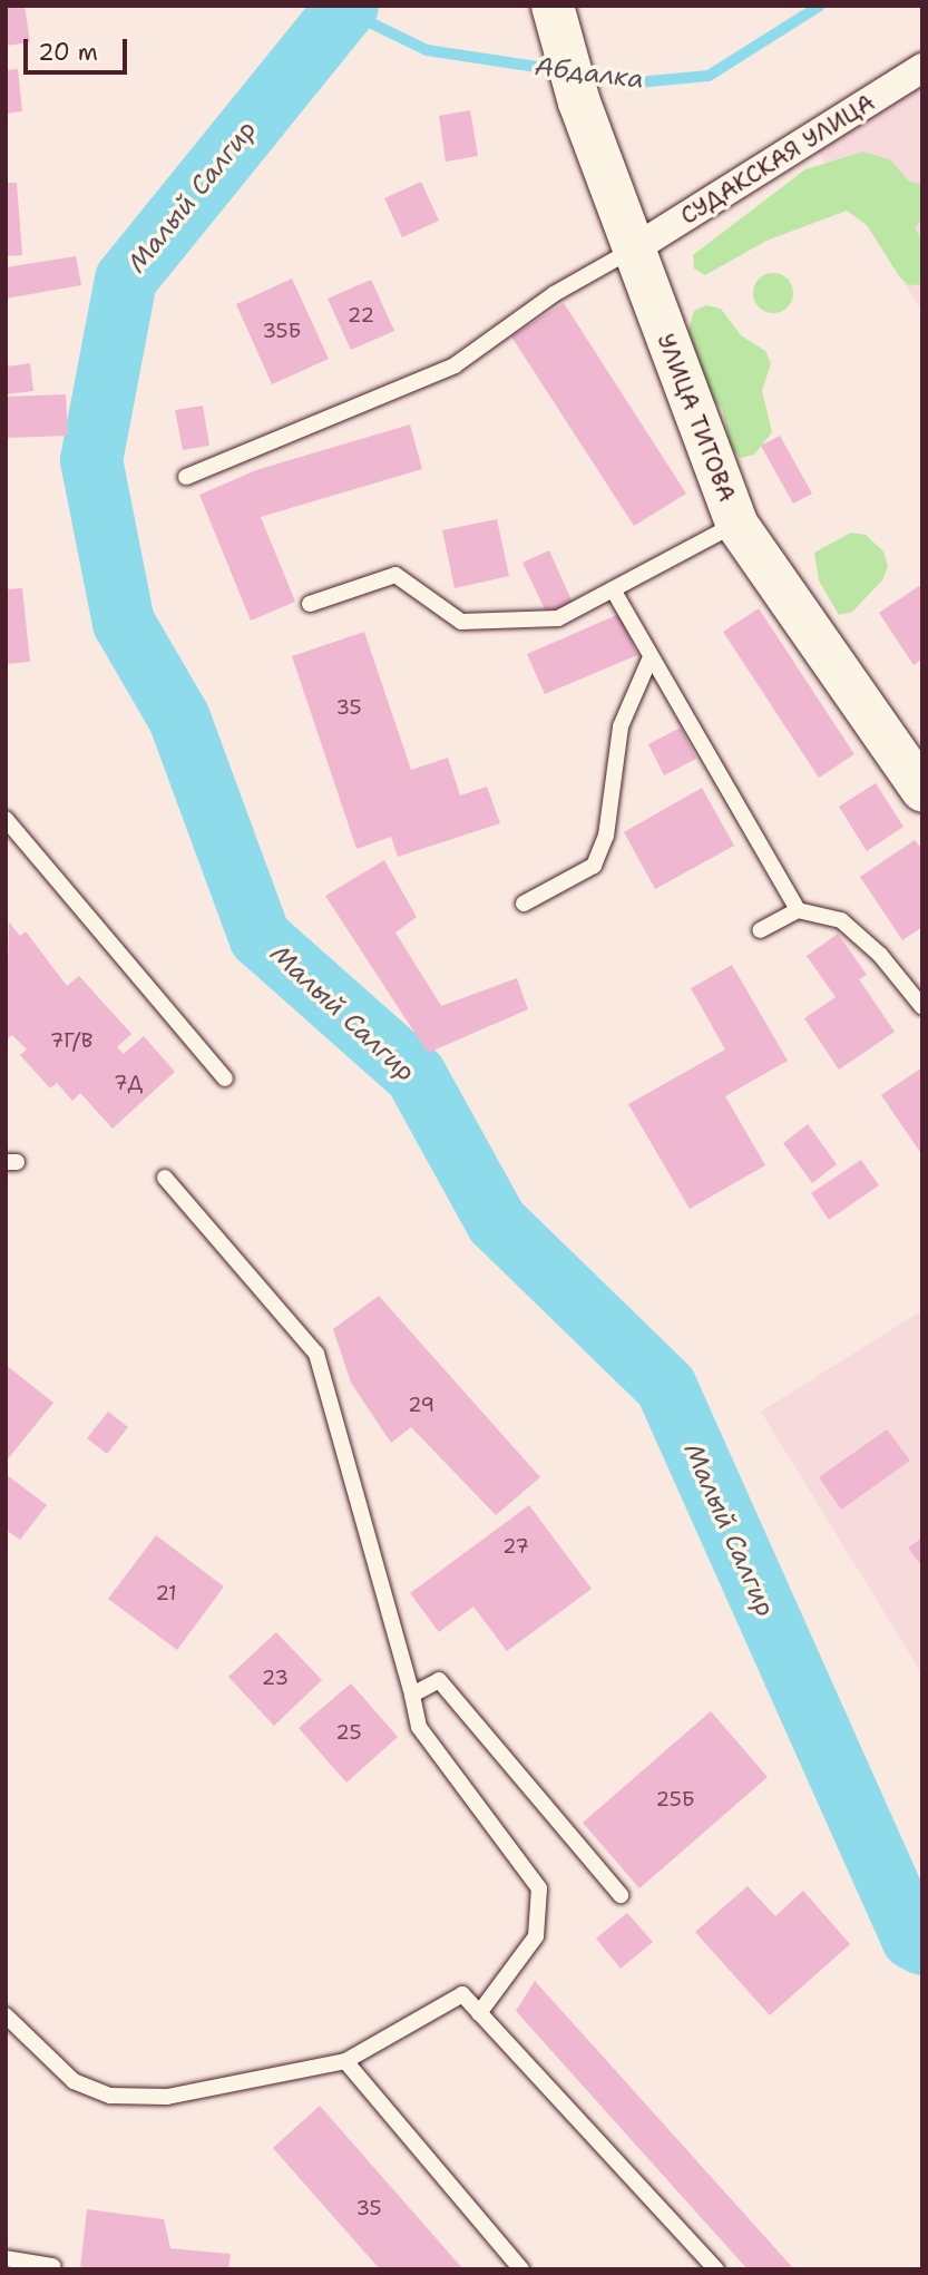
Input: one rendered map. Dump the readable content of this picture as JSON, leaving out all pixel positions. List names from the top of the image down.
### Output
{
  "streets": {
    "main road": ["УЛИЦА ТИТОВА"],
    "street": ["СУДАКСКАЯ УЛИЦА"]
  },
  "crossings": [
    ["СУДАКСКАЯ УЛИЦА", "УЛИЦА ТИТОВА"]
  ],
  "water": ["Абдалка", "Малый Салгир"],
  "house_numbers": [
    "22",
    "35Б",
    "35",
    "7Г/В",
    "7Д",
    "29",
    "27",
    "21",
    "23",
    "25",
    "25Б",
    "35"
  ],
  "scale_bar": "20 m"
}
